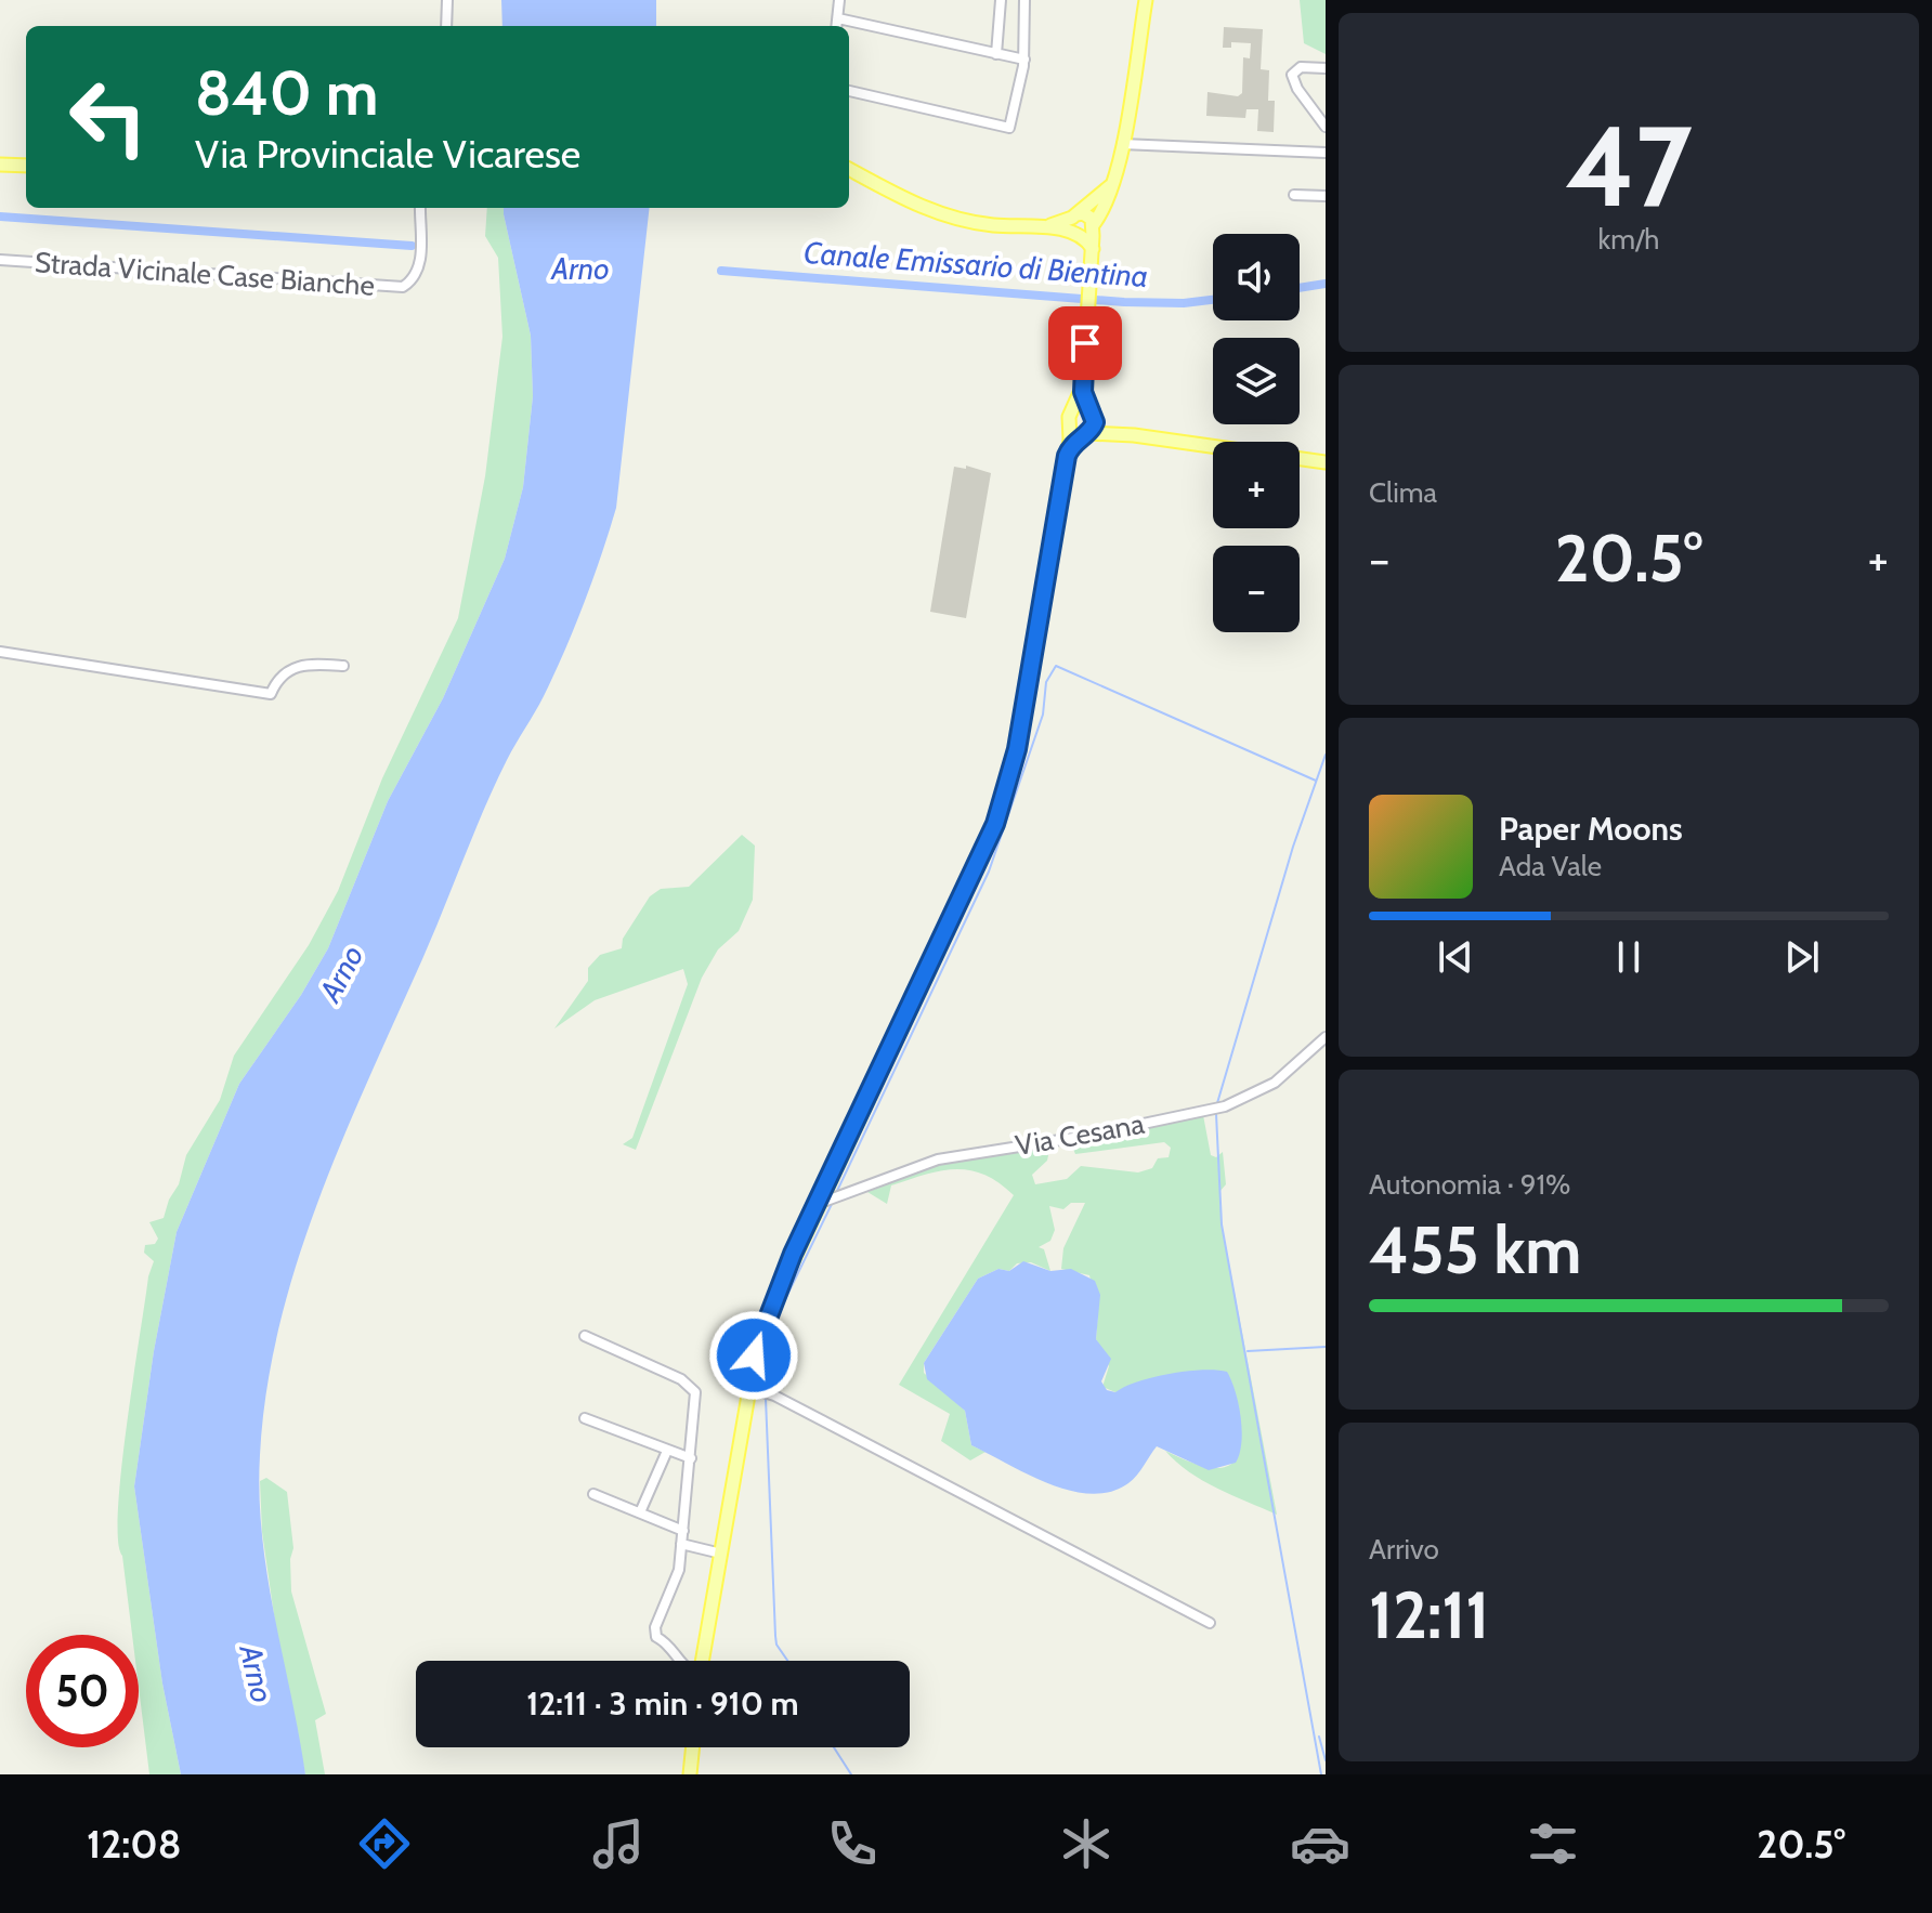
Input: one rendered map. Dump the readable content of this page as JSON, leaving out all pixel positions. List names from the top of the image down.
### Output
{
  "streets": {
    "street": ["Strada Vicinale Case Bianche", "Via Cesana"]
  },
  "water": ["Canale Emissario di Bientina", "Arno"],
  "page": {
    "tile": [
      ["47", "km/h"],
      "Clima",
      ["Autonomia · 91%", "455 km"],
      ["Arrivo", "12:11"]
    ],
    "turn": ["840 m", "Via Provinciale Vicarese"],
    "map_buttons": ["+", "−"],
    "heat": ["−", "20.5°", "+"],
    "song": ["Paper Moons", "Ada Vale"],
    "limit": "50",
    "trip": "12:11 · 3 min · 910 m",
    "tabs": ["12:08", "20.5°"]
  }
}
